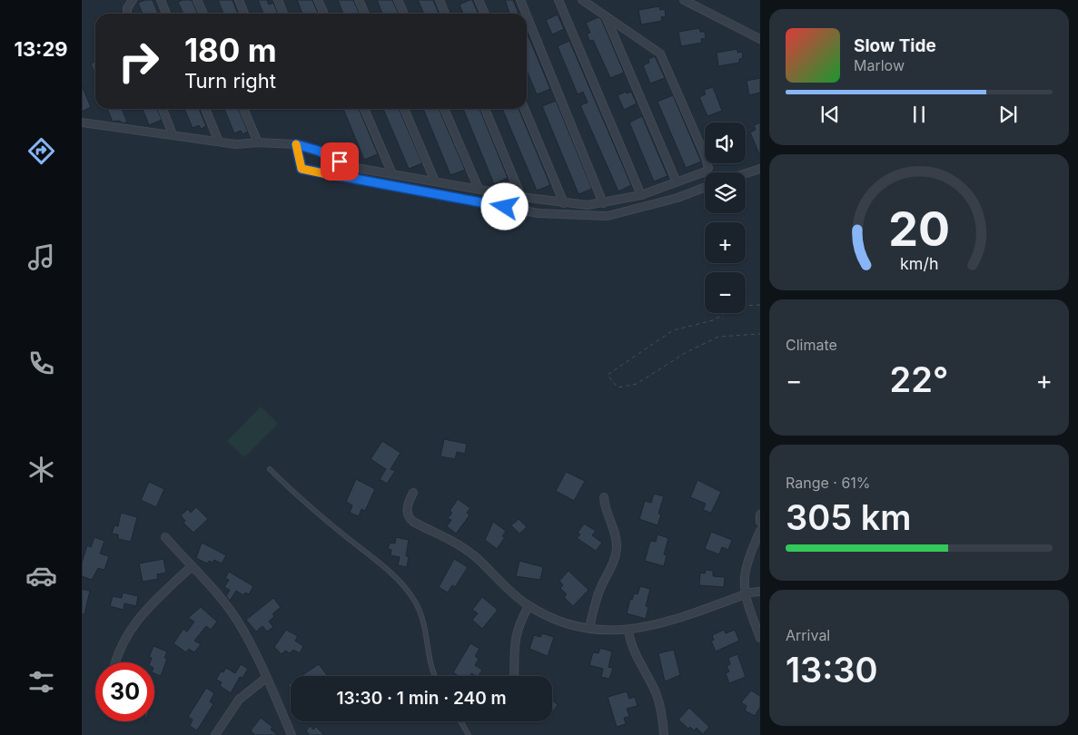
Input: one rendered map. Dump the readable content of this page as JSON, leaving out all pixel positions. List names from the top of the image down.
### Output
{
  "page": {
    "tabs": "13:29",
    "turn": ["180 m", "Turn right"],
    "song": ["Slow Tide", "Marlow"],
    "map_buttons": ["+", "−"],
    "tile": [
      "Climate",
      ["Range · 61%", "305 km"],
      ["Arrival", "13:30"]
    ],
    "heat": ["−", "22°", "+"],
    "limit": "30",
    "trip": "13:30 · 1 min · 240 m",
    "gauge": ["20", "km/h"]
  }
}
